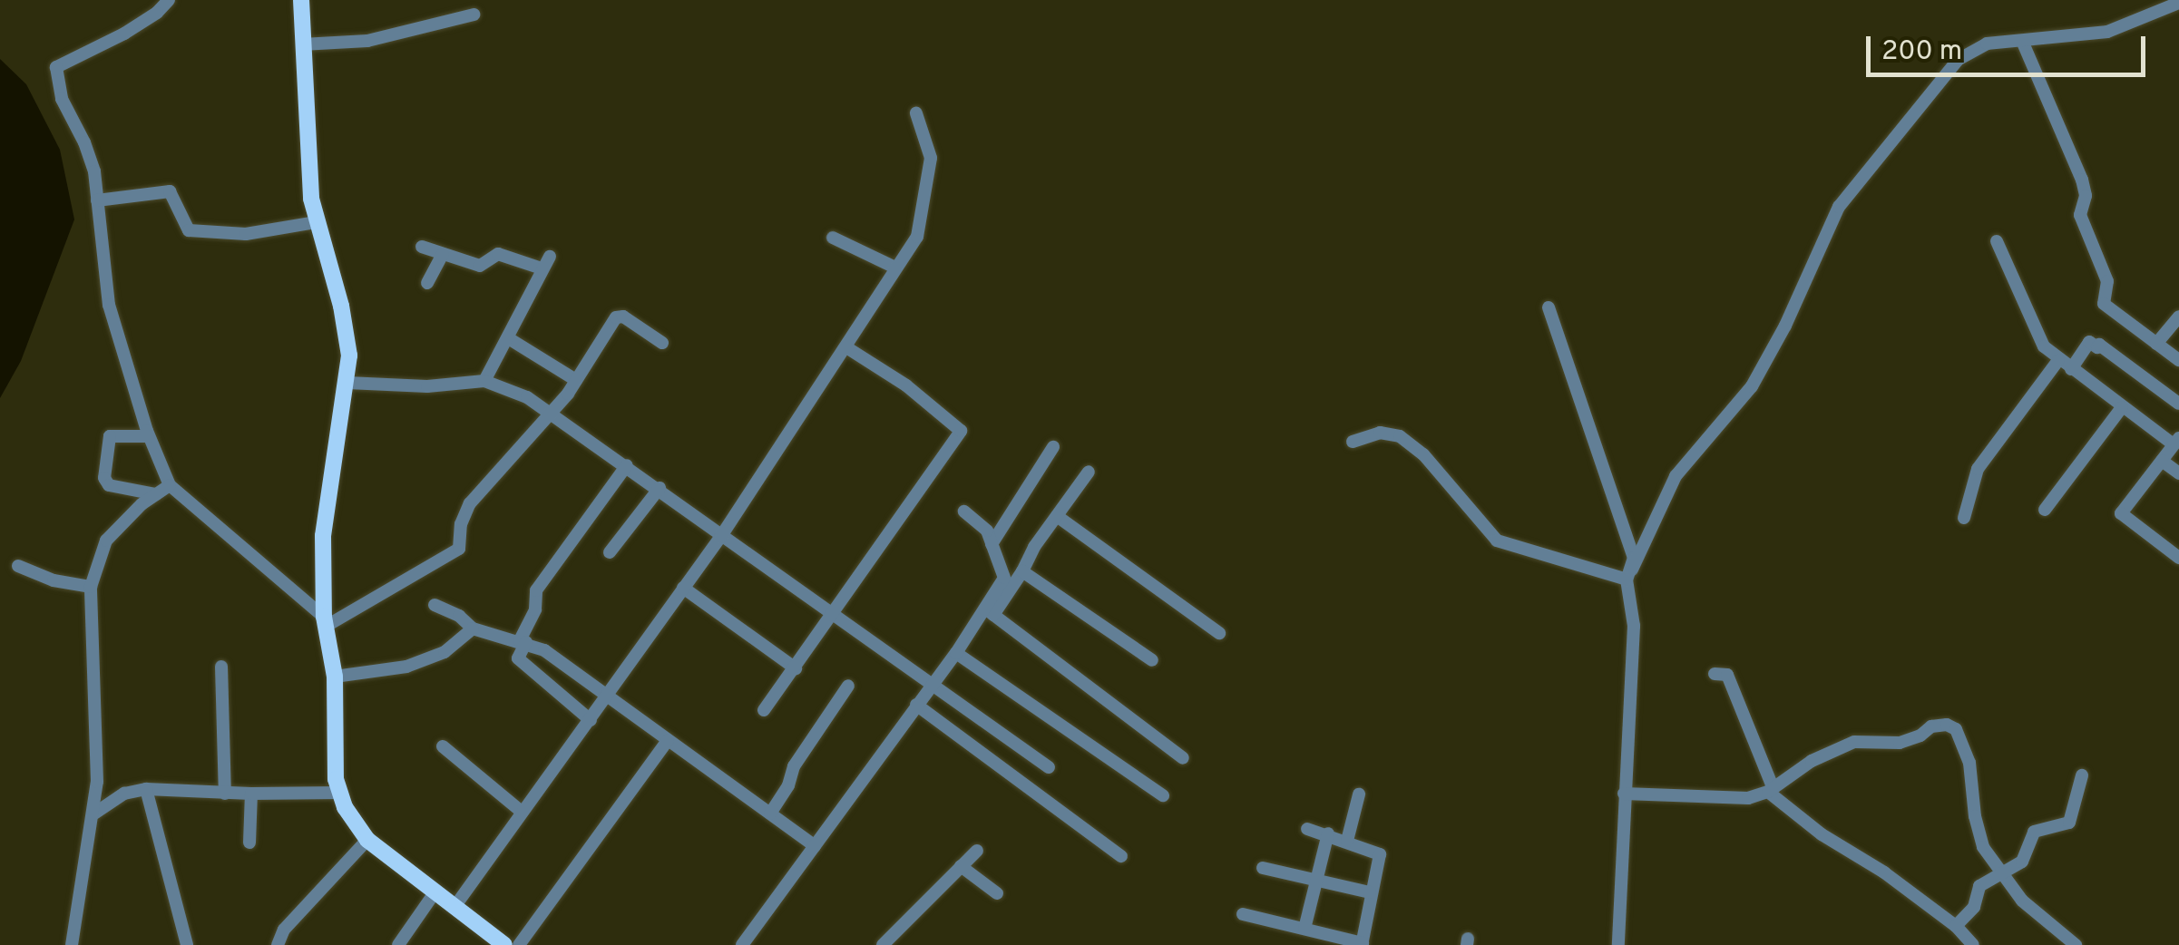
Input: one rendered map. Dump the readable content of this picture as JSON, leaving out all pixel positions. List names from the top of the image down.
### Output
{
  "scale_bar": "200 m"
}
